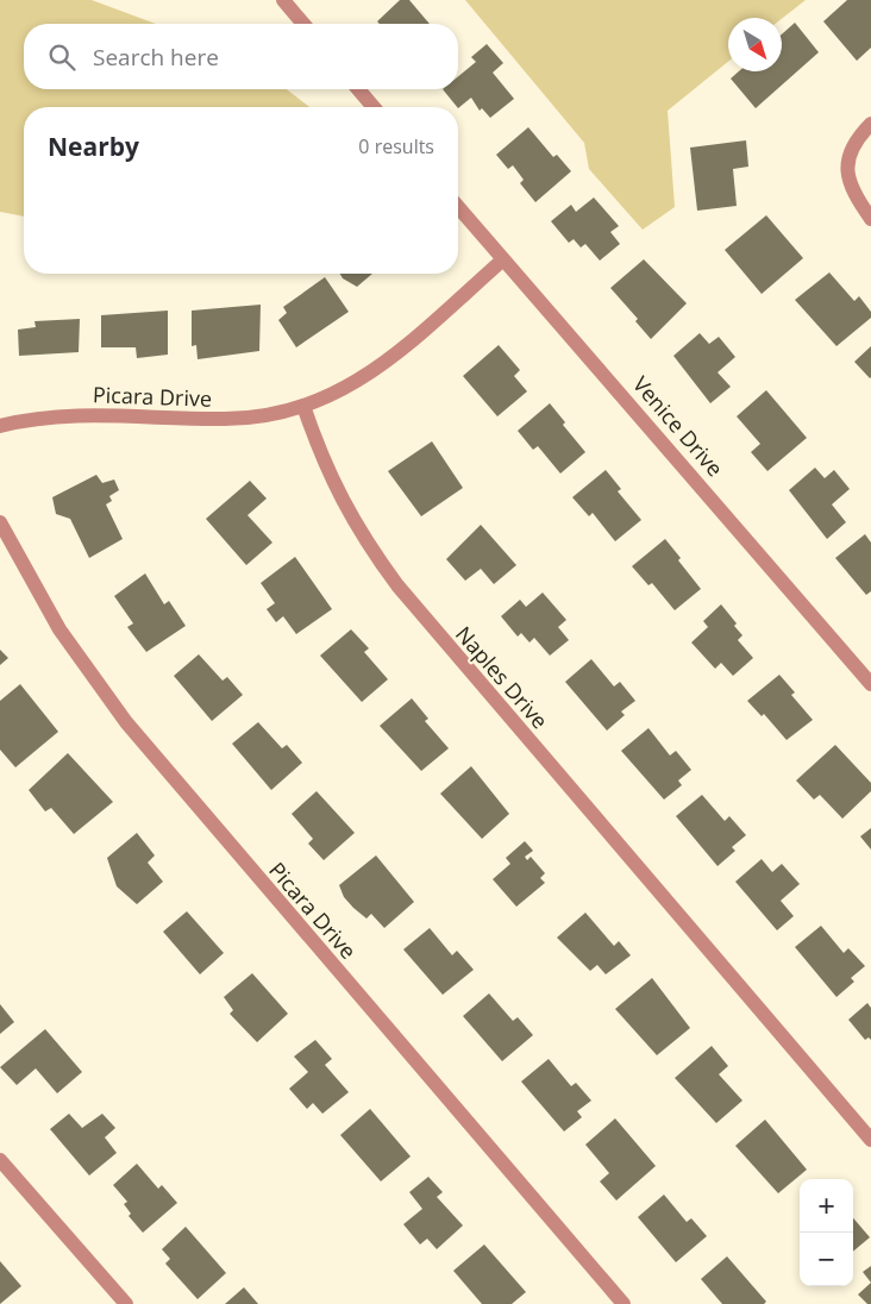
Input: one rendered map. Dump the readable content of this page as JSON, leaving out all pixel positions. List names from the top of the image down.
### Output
{
  "streets": {
    "street": ["Picara Drive", "Venice Drive", "Naples Drive"]
  },
  "crossings": [
    ["Picara Drive", "Naples Drive"]
  ],
  "north": "bottom right",
  "page": {
    "search": "Search here",
    "heading": ["Nearby", "0 results"],
    "map_buttons": ["+", "−"]
  }
}
